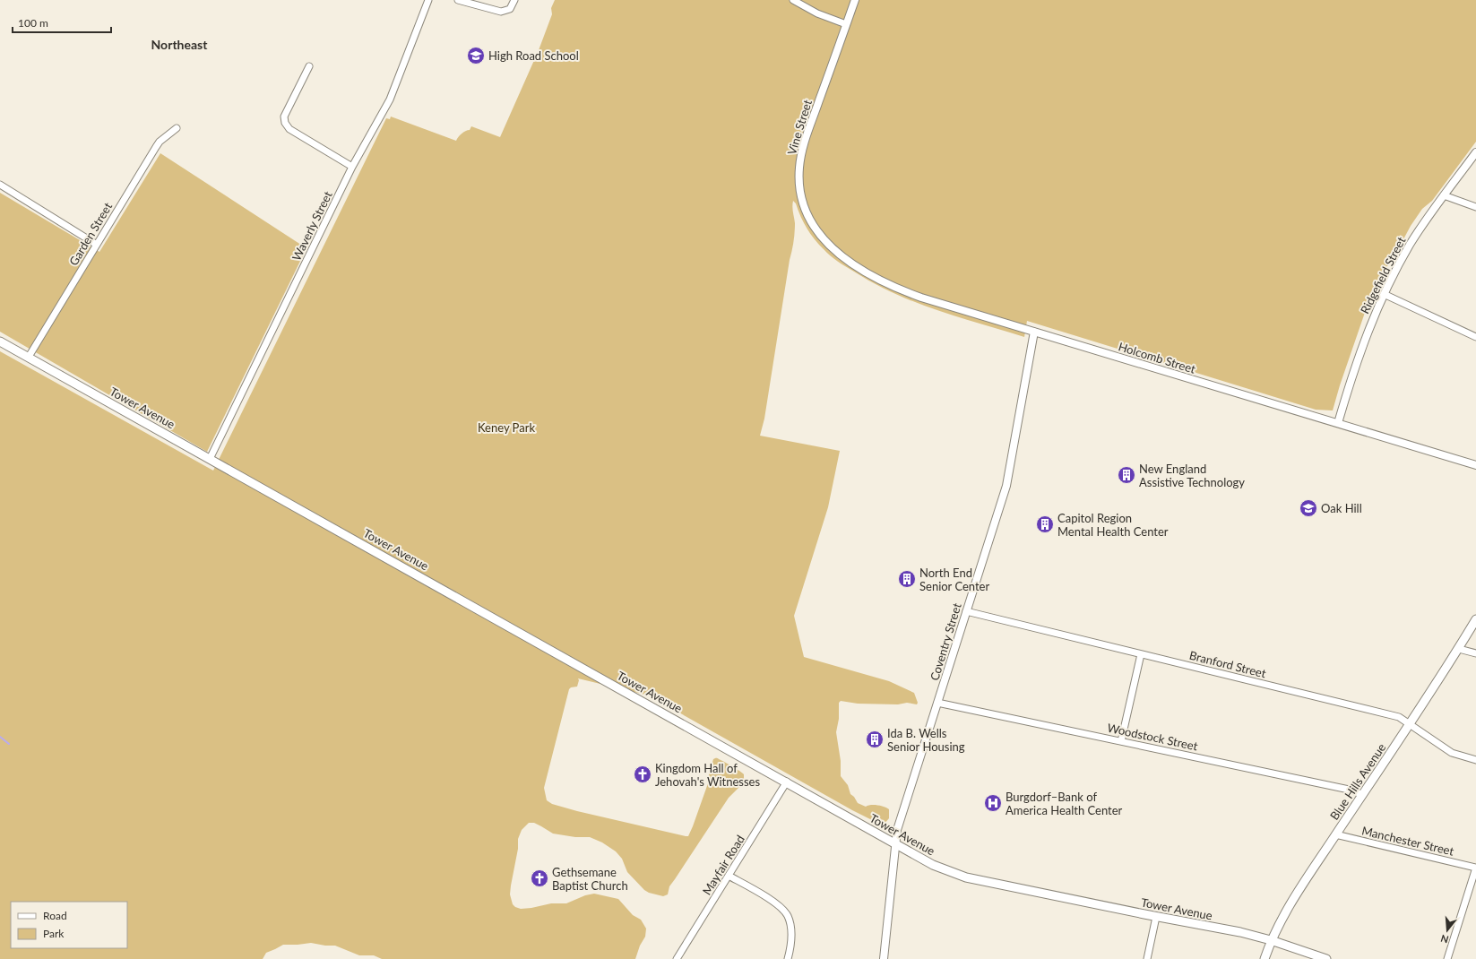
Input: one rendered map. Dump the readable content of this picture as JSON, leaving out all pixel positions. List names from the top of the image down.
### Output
{
  "streets": {
    "main road": ["Tower Avenue", "Blue Hills Avenue"],
    "street": [
      "Vine Street",
      "Waverly Street",
      "Garden Street",
      "Ridgefield Street",
      "Holcomb Street",
      "Coventry Street",
      "Branford Street",
      "Woodstock Street",
      "Manchester Street",
      "Mayfair Road"
    ]
  },
  "crossings": [
    ["Vine Street", "Holcomb Street"],
    ["Waverly Street", "Tower Avenue"],
    ["Garden Street", "Tower Avenue"],
    ["Ridgefield Street", "Holcomb Street"],
    ["Holcomb Street", "Coventry Street"],
    ["Tower Avenue", "Coventry Street"],
    ["Tower Avenue", "Blue Hills Avenue"],
    ["Tower Avenue", "Mayfair Road"],
    ["Coventry Street", "Branford Street"],
    ["Coventry Street", "Woodstock Street"],
    ["Branford Street", "Blue Hills Avenue"],
    ["Woodstock Street", "Blue Hills Avenue"],
    ["Blue Hills Avenue", "Manchester Street"]
  ],
  "districts": ["Northeast"],
  "parks": ["Keney Park"],
  "places": {
    "school or university": ["High Road School", "Oak Hill"],
    "building": [
      "New England Assistive Technology",
      "Capitol Region Mental Health Center",
      "North End Senior Center",
      "Ida B. Wells Senior Housing"
    ],
    "church": ["Kingdom Hall of Jehovah's Witnesses", "Gethsemane Baptist Church"],
    "hospital": ["Burgdorf–Bank of America Health Center"]
  },
  "legend": ["Road", "Park"],
  "scale_bar": "100 m",
  "north": "bottom"
}
